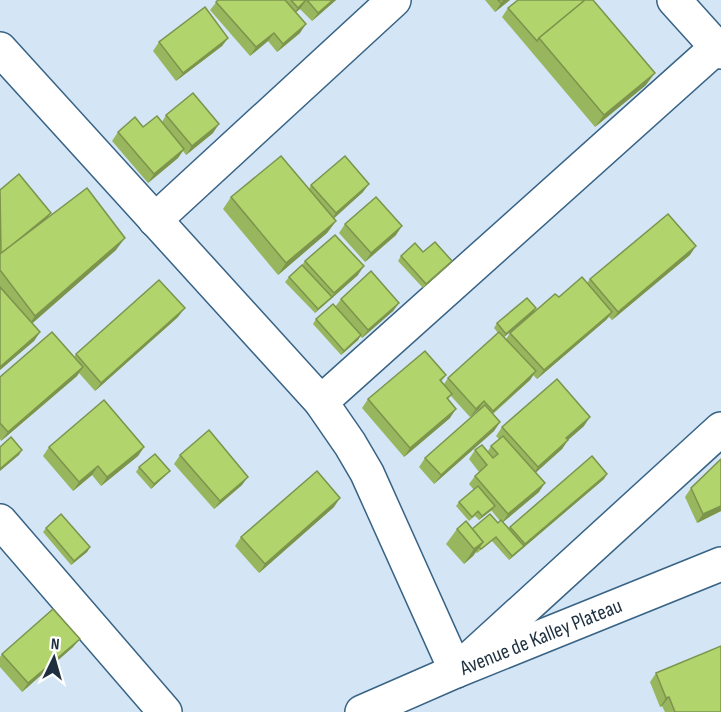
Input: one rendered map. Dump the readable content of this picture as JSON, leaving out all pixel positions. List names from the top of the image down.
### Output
{
  "streets": {
    "street": ["Avenue de Kalley Plateau"]
  },
  "north": "top"
}
